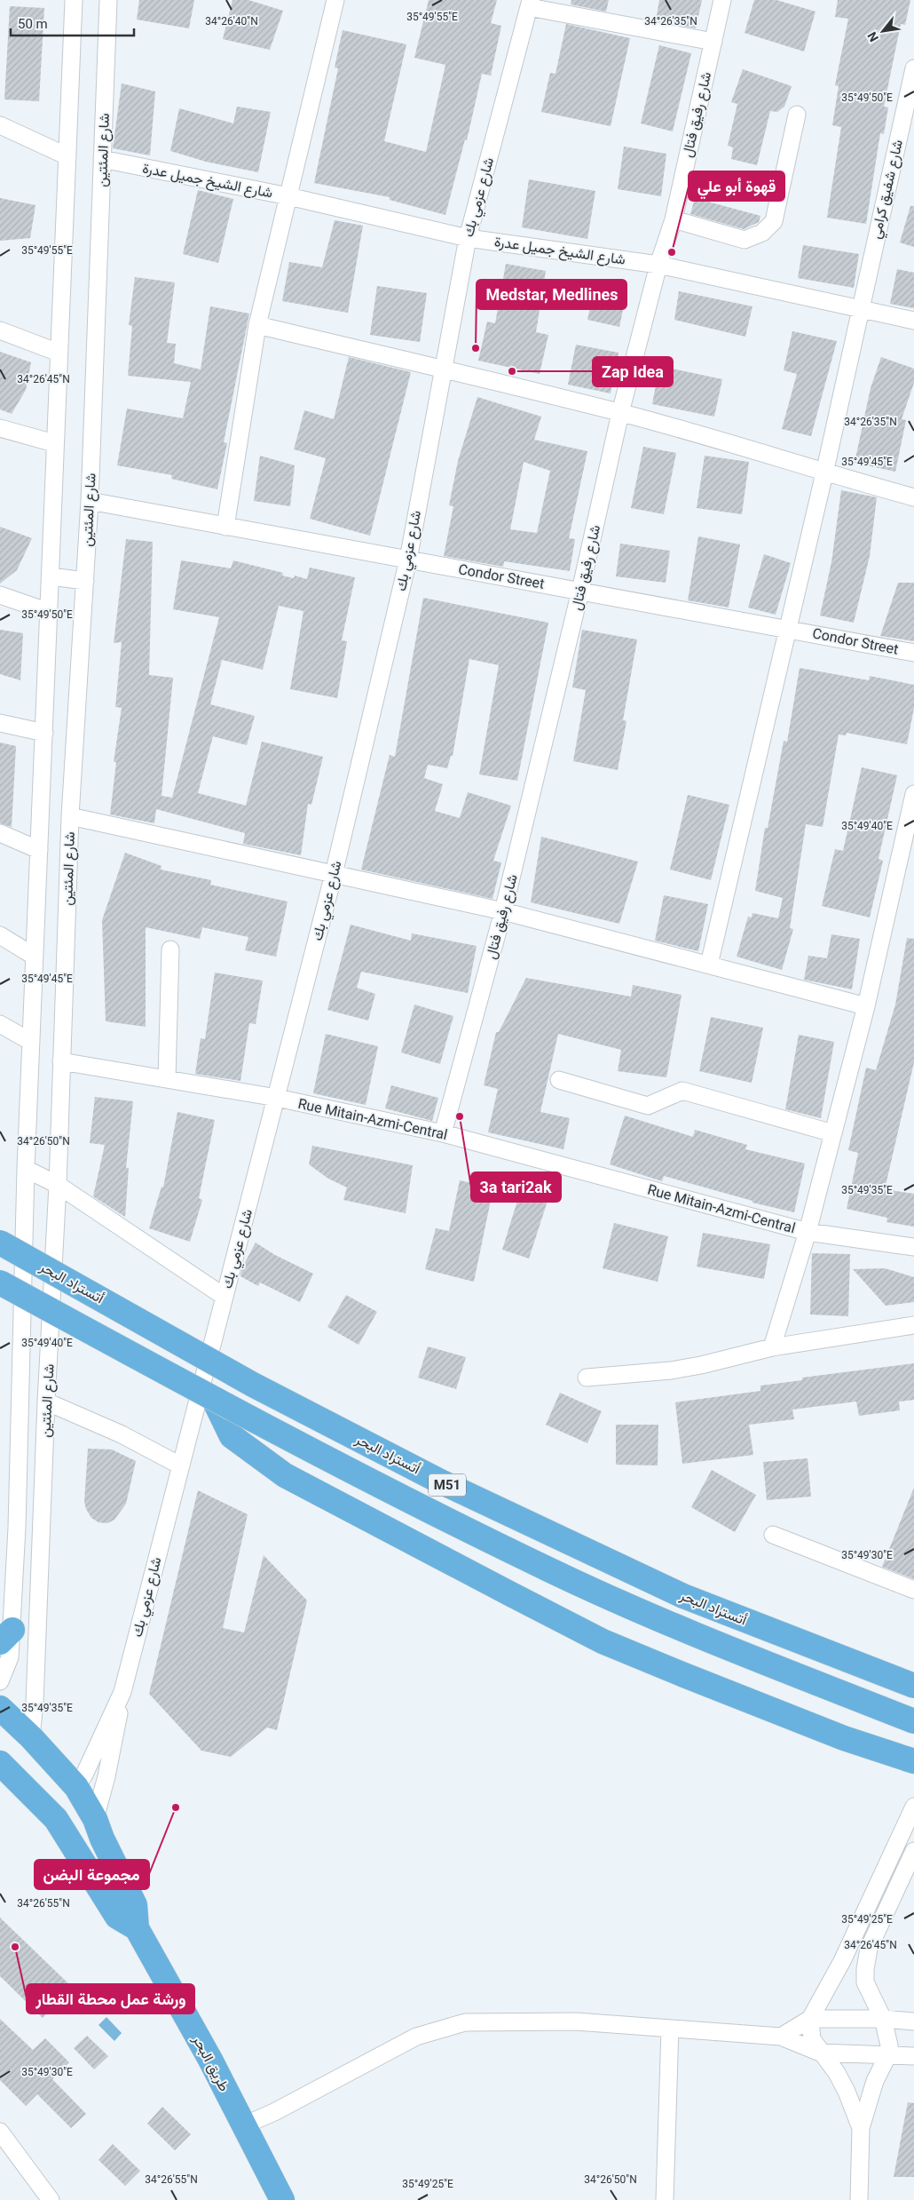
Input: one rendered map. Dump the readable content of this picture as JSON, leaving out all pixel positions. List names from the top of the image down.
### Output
{
  "streets": {
    "highway": ["أتستراد البحر", "M51", "طريق البحر"],
    "street": [
      "شارع رفيق فتال",
      "شارع المئتين",
      "شارع الشيخ جميل عدرة",
      "شارع شفيق كرامي",
      "شارع عزمي بك",
      "Condor Street",
      "Rue Mitain-Azmi-Central"
    ]
  },
  "crossings": [
    ["شارع رفيق فتال", "شارع الشيخ جميل عدرة"],
    ["شارع رفيق فتال", "Condor Street"],
    ["شارع رفيق فتال", "Rue Mitain-Azmi-Central"],
    ["شارع المئتين", "شارع الشيخ جميل عدرة"],
    ["شارع المئتين", "Condor Street"],
    ["شارع المئتين", "Rue Mitain-Azmi-Central"],
    ["شارع المئتين", "طريق البحر"],
    ["شارع الشيخ جميل عدرة", "شارع شفيق كرامي"],
    ["شارع الشيخ جميل عدرة", "شارع عزمي بك"],
    ["شارع شفيق كرامي", "Condor Street"],
    ["شارع عزمي بك", "Condor Street"],
    ["شارع عزمي بك", "Rue Mitain-Azmi-Central"],
    ["شارع عزمي بك", "طريق البحر"]
  ],
  "places": [
    "قهوة أبو علي",
    "Medstar, Medlines",
    "Zap Idea",
    "3a tari2ak",
    "مجموعة البضن",
    "ورشة عمل محطة القطار"
  ],
  "scale_bar": "50 m",
  "north": "bottom left",
  "coordinates": [
    "35°49'55\"E",
    "34°26'40\"N",
    "34°26'35\"N",
    "35°49'50\"E",
    "34°26'45\"N",
    "35°49'45\"E",
    "35°49'40\"E",
    "34°26'50\"N",
    "35°49'35\"E",
    "35°49'30\"E",
    "34°26'55\"N",
    "35°49'25\"E"
  ]
}
